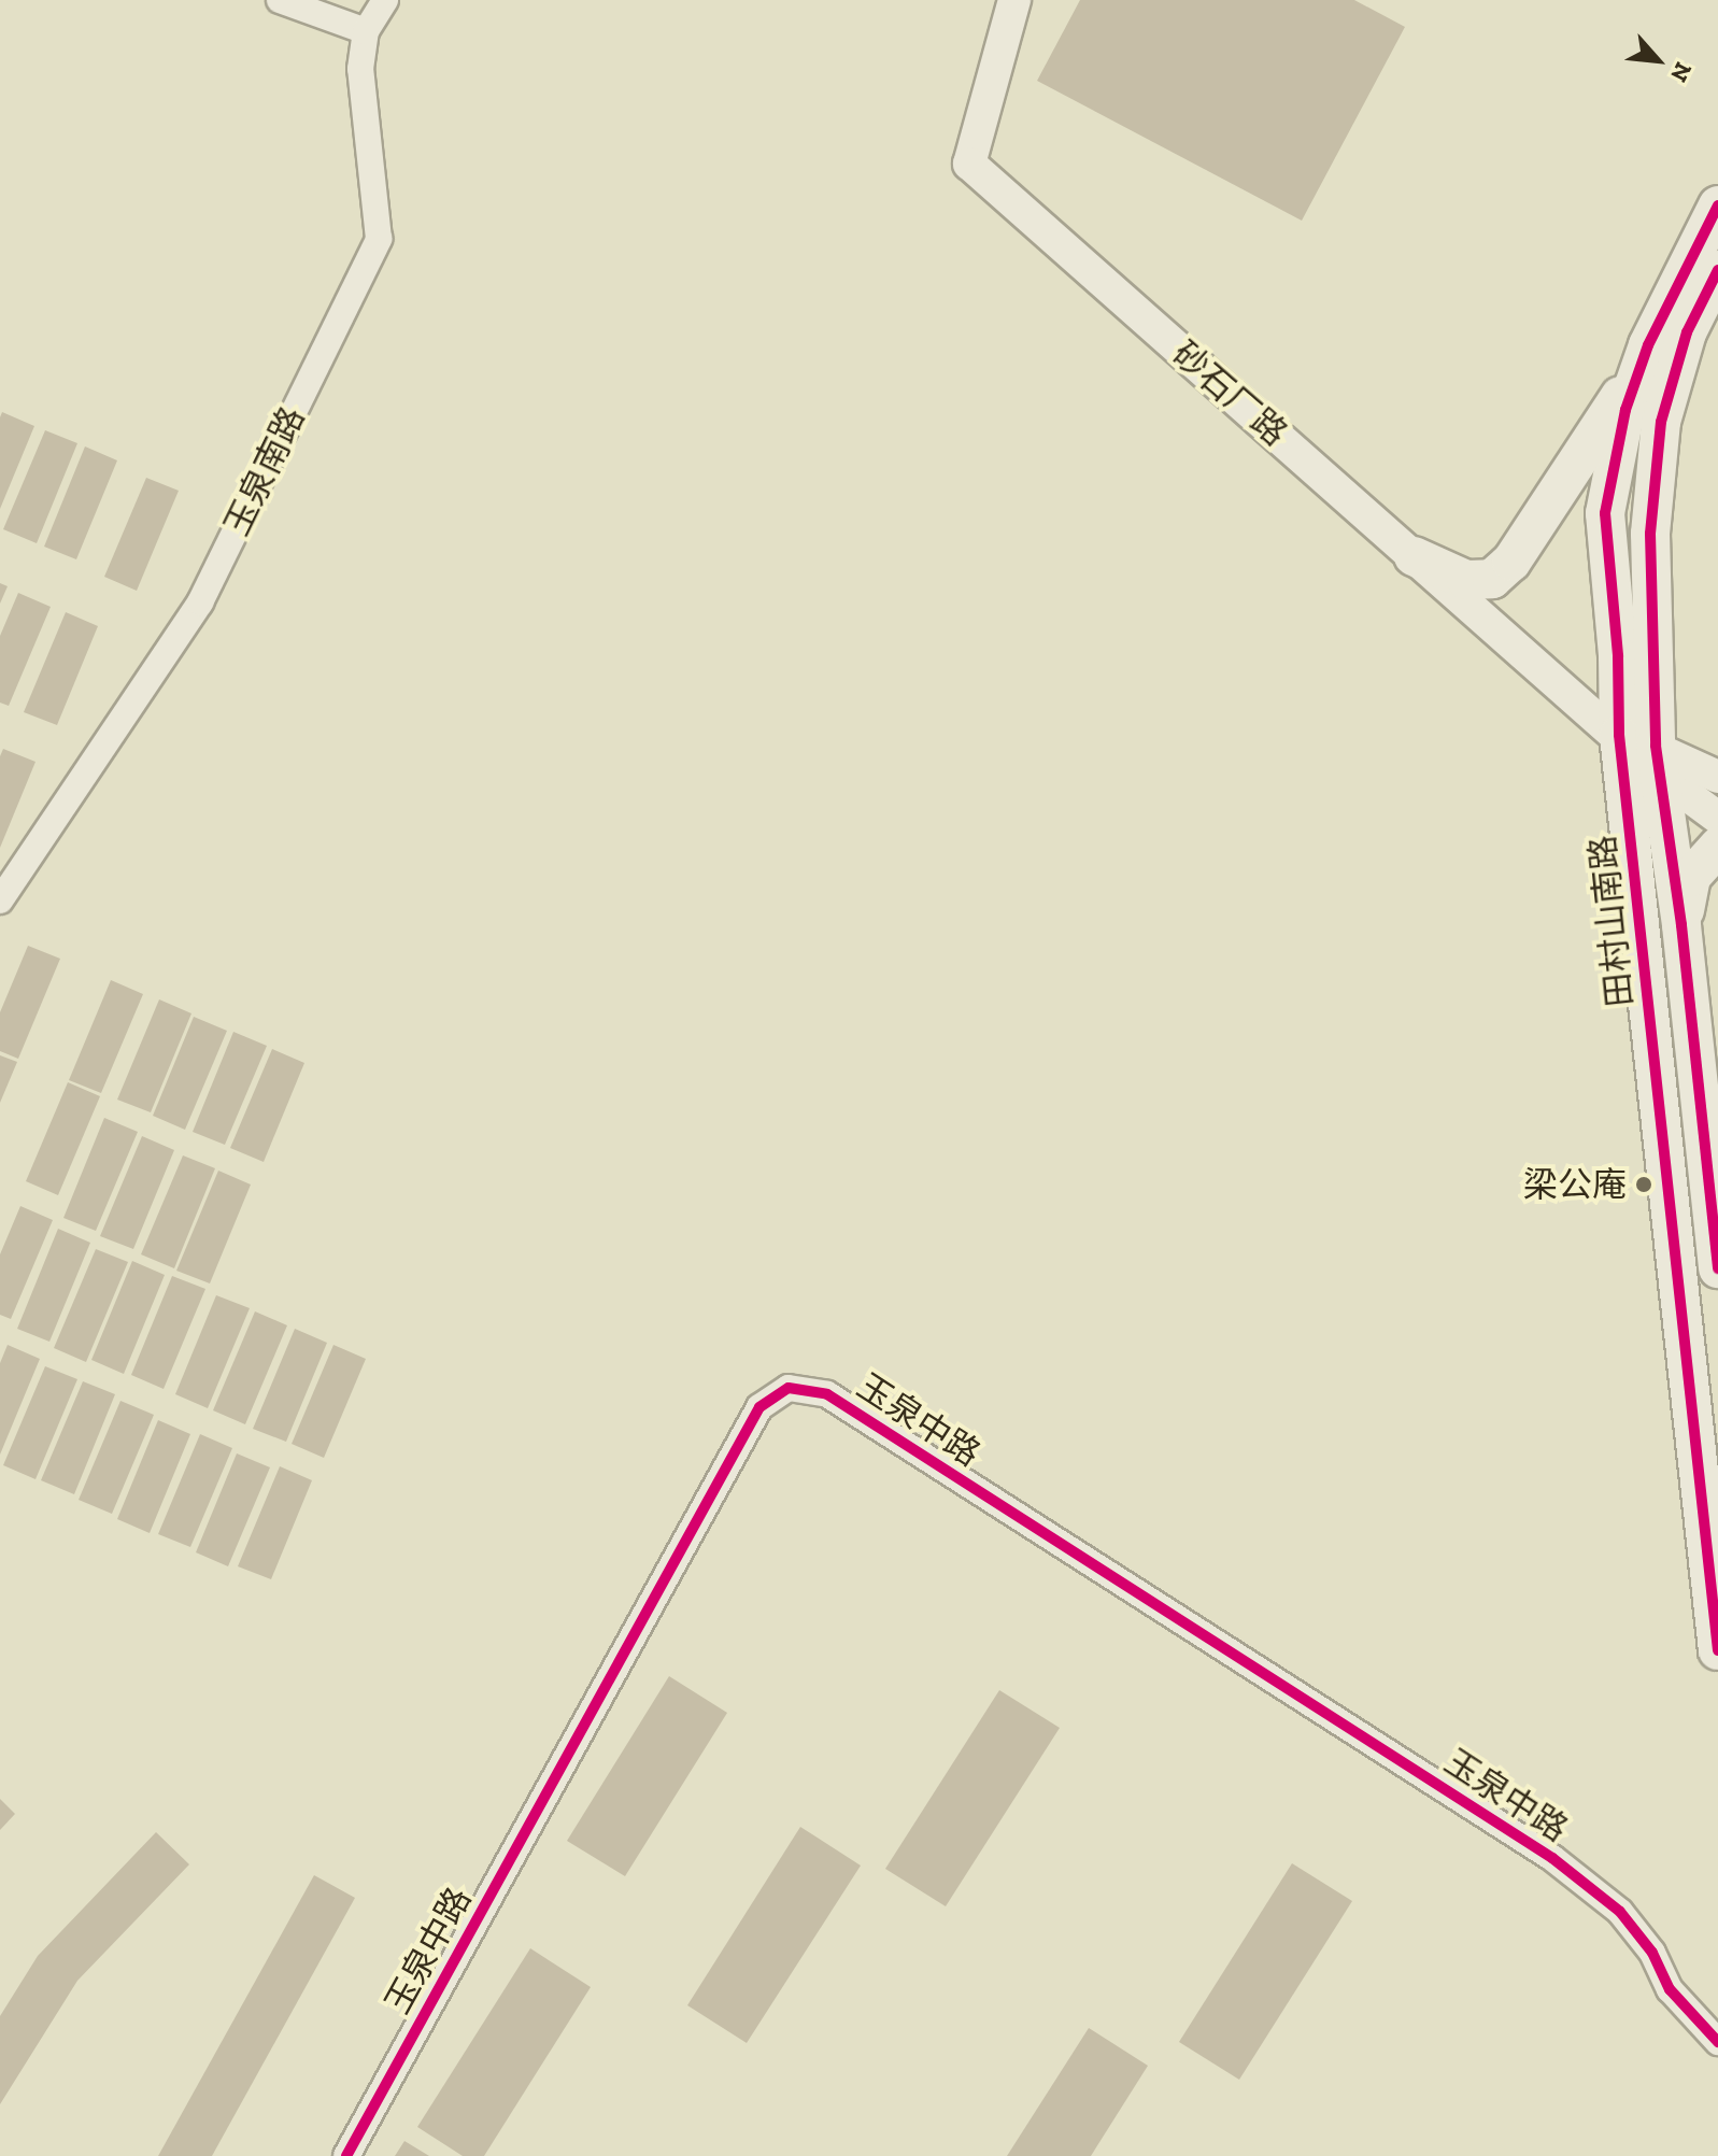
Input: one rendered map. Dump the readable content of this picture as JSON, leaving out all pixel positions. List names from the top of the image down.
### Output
{
  "streets": {
    "main road": ["田村山南路"],
    "street": ["砂石厂路", "玉泉南路", "玉泉中路"]
  },
  "crossings": [
    ["砂石厂路", "田村山南路"]
  ],
  "places": ["梁公庵"],
  "north": "bottom right"
}
